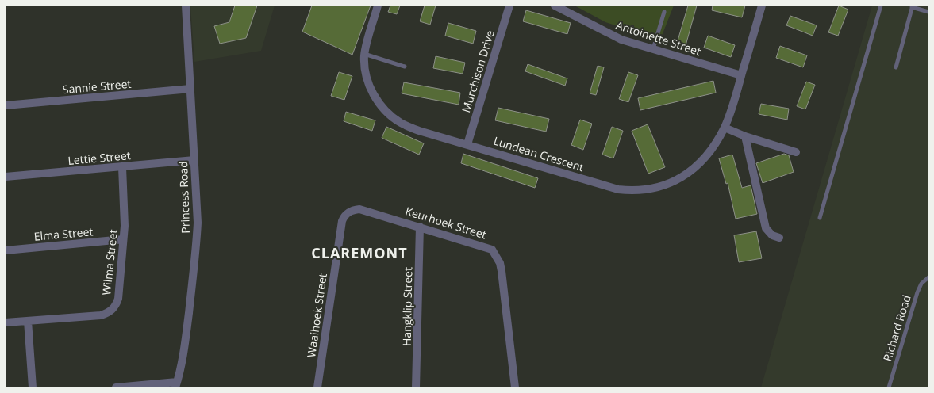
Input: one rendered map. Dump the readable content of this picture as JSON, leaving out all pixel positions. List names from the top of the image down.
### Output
{
  "streets": {
    "street": [
      "Antoinette Street",
      "Murchison Drive",
      "Sannie Street",
      "Lundean Crescent",
      "Lettie Street",
      "Princess Road",
      "Keurhoek Street",
      "Elma Street",
      "Wilma Street",
      "Hangklip Street",
      "Waaihoek Street"
    ],
    "lane": ["Richard Road"]
  },
  "crossings": [
    ["Antoinette Street", "Lundean Crescent"],
    ["Murchison Drive", "Lundean Crescent"],
    ["Sannie Street", "Princess Road"],
    ["Lettie Street", "Princess Road"],
    ["Lettie Street", "Wilma Street"],
    ["Keurhoek Street", "Hangklip Street"],
    ["Keurhoek Street", "Waaihoek Street"],
    ["Elma Street", "Wilma Street"]
  ],
  "districts": ["CLAREMONT"]
}
